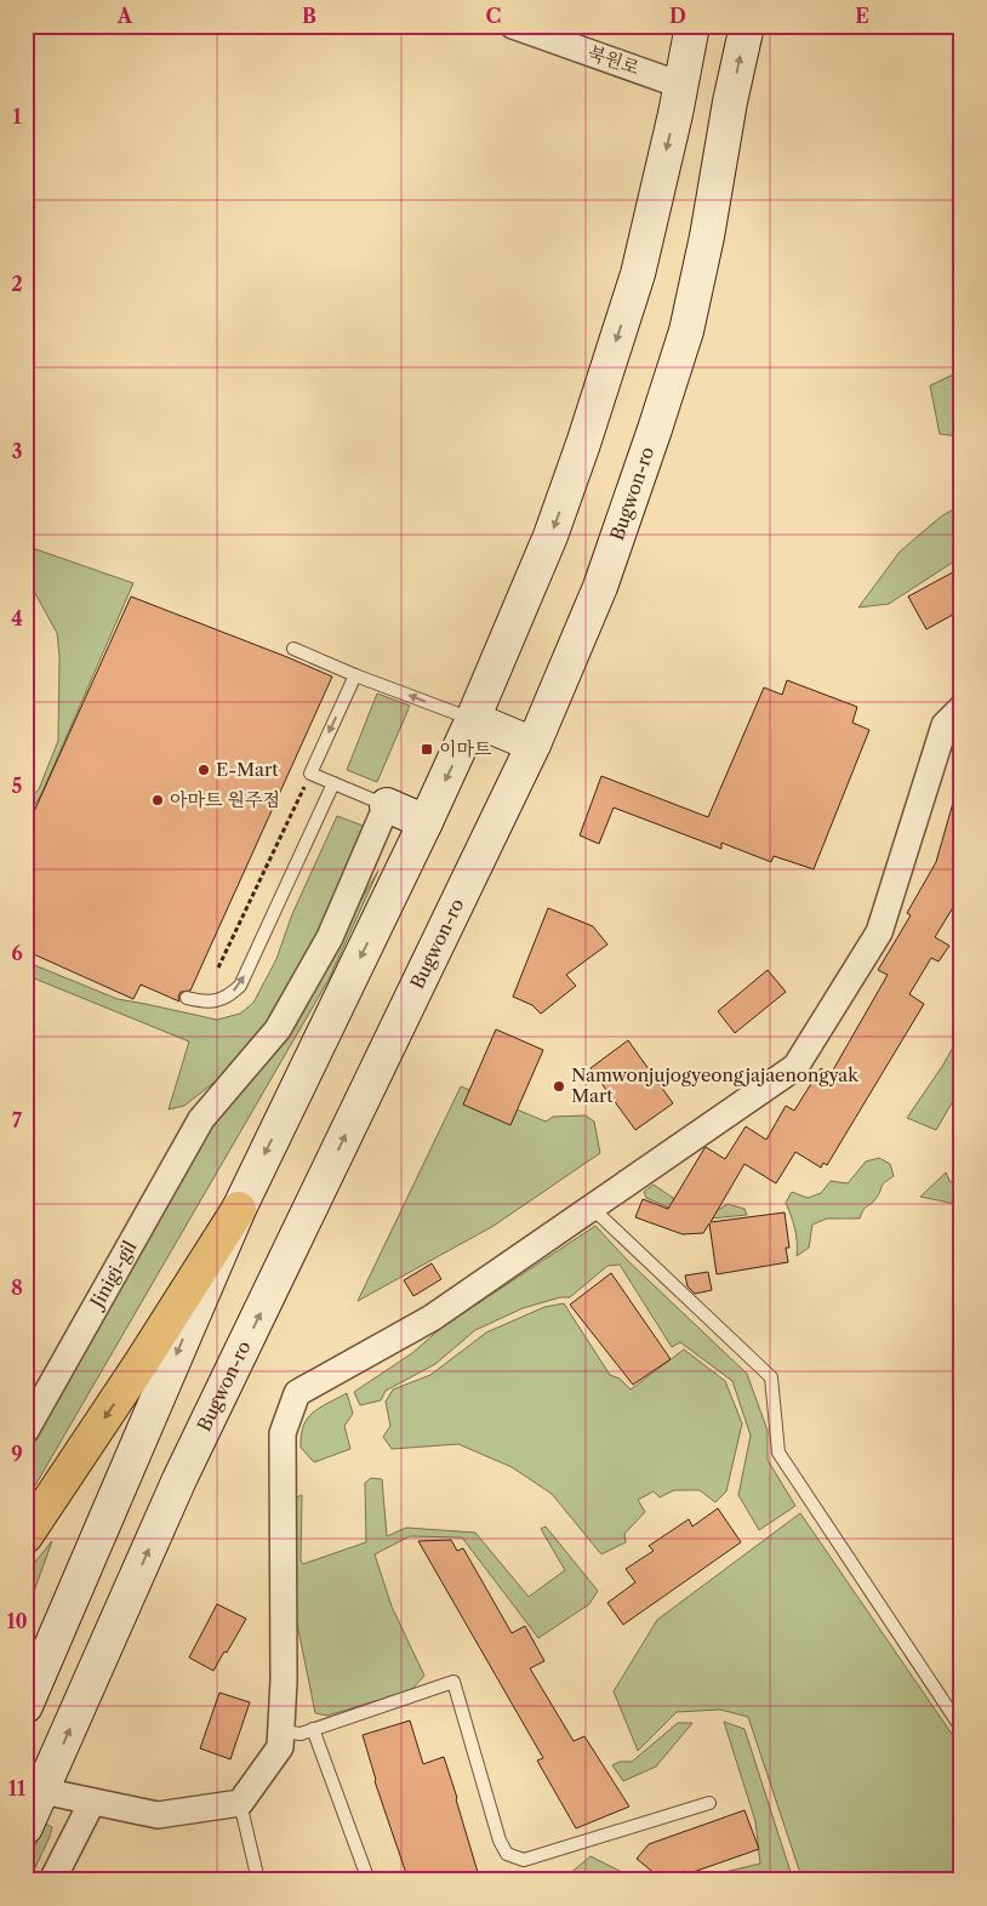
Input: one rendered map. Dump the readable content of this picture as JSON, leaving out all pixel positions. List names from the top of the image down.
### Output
{
  "streets": {
    "street": ["북원로", "Bugwon-ro", "Jinigi-gil"]
  },
  "places": {
    "transit": ["이마트"],
    "other": ["E-Mart", "아마트 원주점", "Namwonjujogyeongjajaenongyak Mart"]
  },
  "grid": {
    "columns": [
      "A",
      "B",
      "C",
      "D",
      "E"
    ],
    "rows": [
      "1",
      "2",
      "3",
      "4",
      "5",
      "6",
      "7",
      "8",
      "9",
      "10",
      "11"
    ]
  }
}
